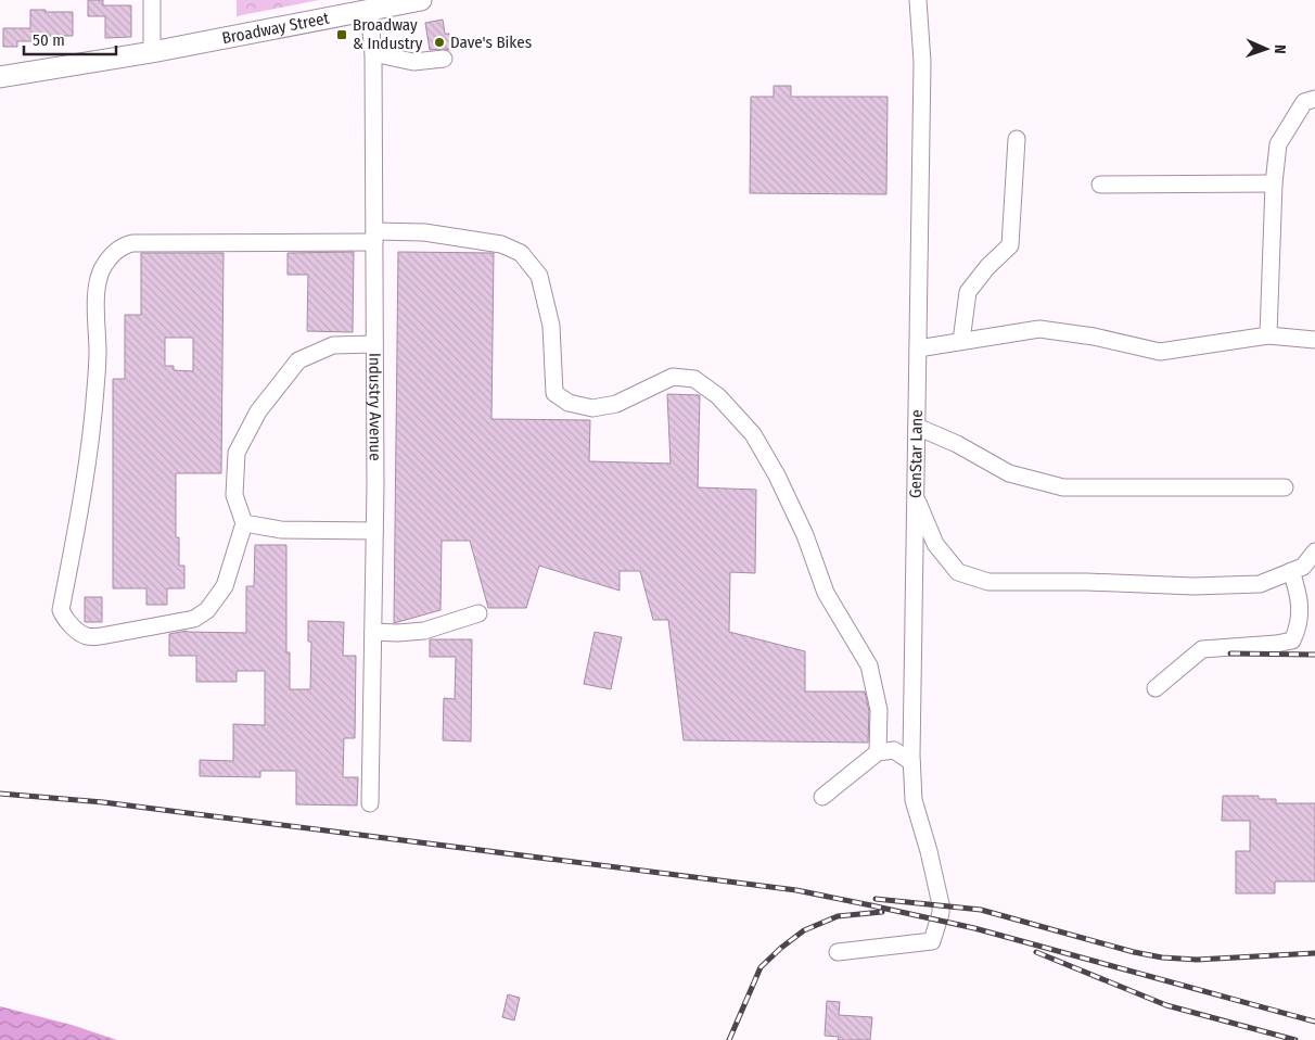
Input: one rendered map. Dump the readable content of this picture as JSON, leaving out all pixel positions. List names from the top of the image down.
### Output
{
  "streets": {
    "main road": ["Broadway Street"],
    "street": ["Industry Avenue", "GenStar Lane"]
  },
  "crossings": [
    ["Broadway Street", "Industry Avenue"]
  ],
  "places": {
    "transit": ["Broadway & Industry"],
    "other": ["Dave's Bikes"]
  },
  "scale_bar": "50 m",
  "north": "right"
}
